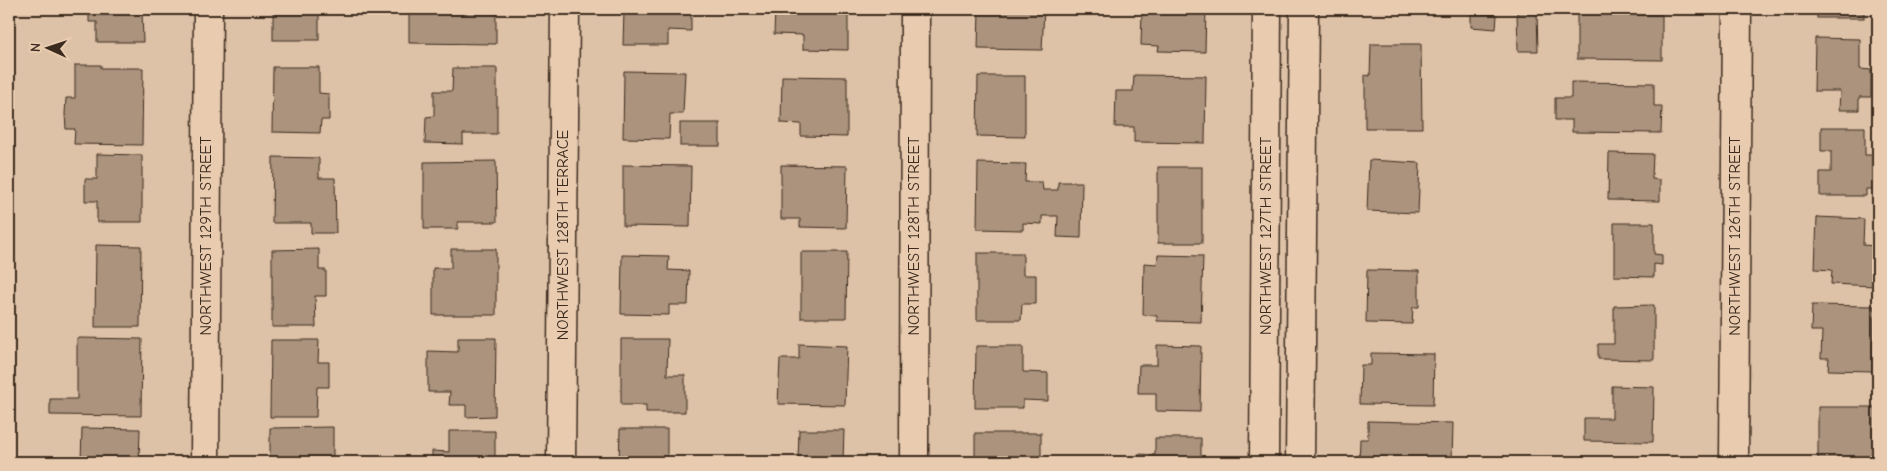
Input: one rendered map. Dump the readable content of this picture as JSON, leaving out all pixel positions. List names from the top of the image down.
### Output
{
  "streets": {
    "street": [
      "NORTHWEST 128TH TERRACE",
      "NORTHWEST 129TH STREET",
      "NORTHWEST 128TH STREET",
      "NORTHWEST 127TH STREET",
      "NORTHWEST 126TH STREET"
    ]
  },
  "north": "left"
}
